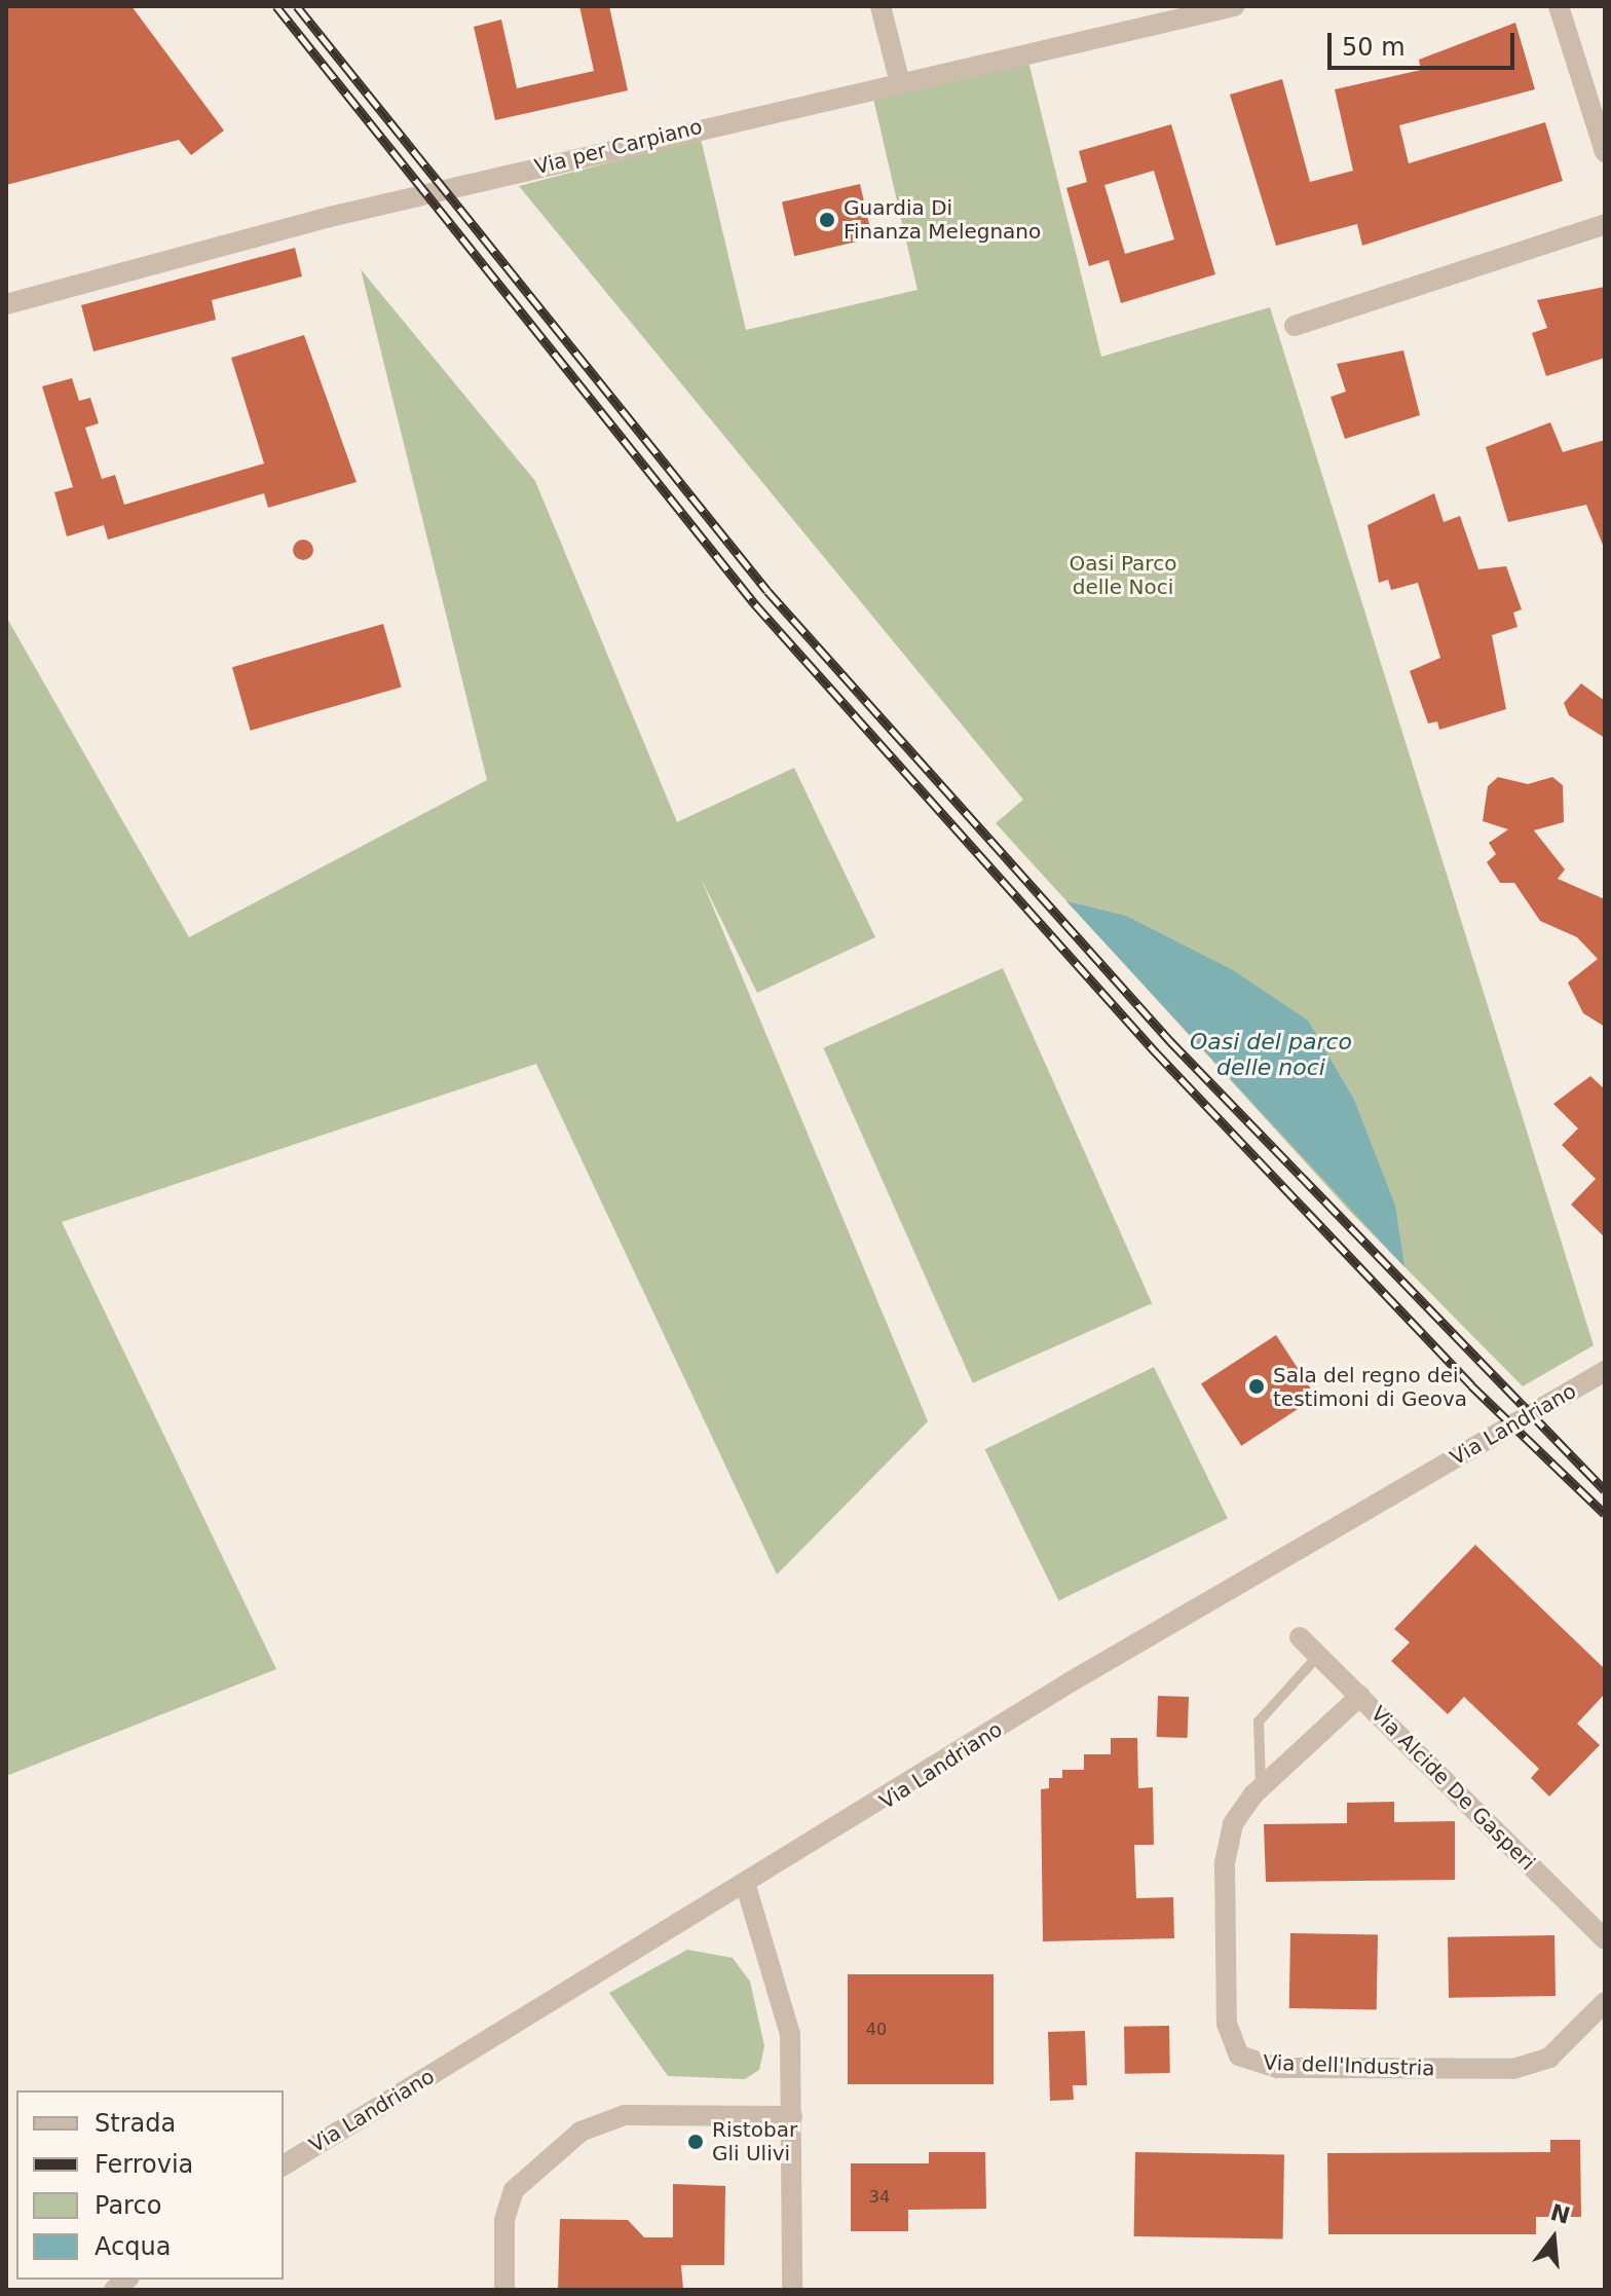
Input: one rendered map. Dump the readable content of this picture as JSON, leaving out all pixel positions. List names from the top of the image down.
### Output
{
  "streets": {
    "street": [
      "Via per Carpiano",
      "Via Landriano",
      "Via Alcide De Gasperi",
      "Via dell'Industria"
    ]
  },
  "crossings": [
    ["Via Alcide De Gasperi", "Via dell'Industria"]
  ],
  "water": ["Oasi del parco delle noci"],
  "parks": ["Oasi Parco delle Noci"],
  "places": ["Guardia Di Finanza Melegnano", "Sala del regno dei testimoni di Geova", "Ristobar Gli Ulivi"],
  "house_numbers": ["40", "34"],
  "legend": [
    "Strada",
    "Ferrovia",
    "Parco",
    "Acqua"
  ],
  "scale_bar": "50 m",
  "north": "top"
}
